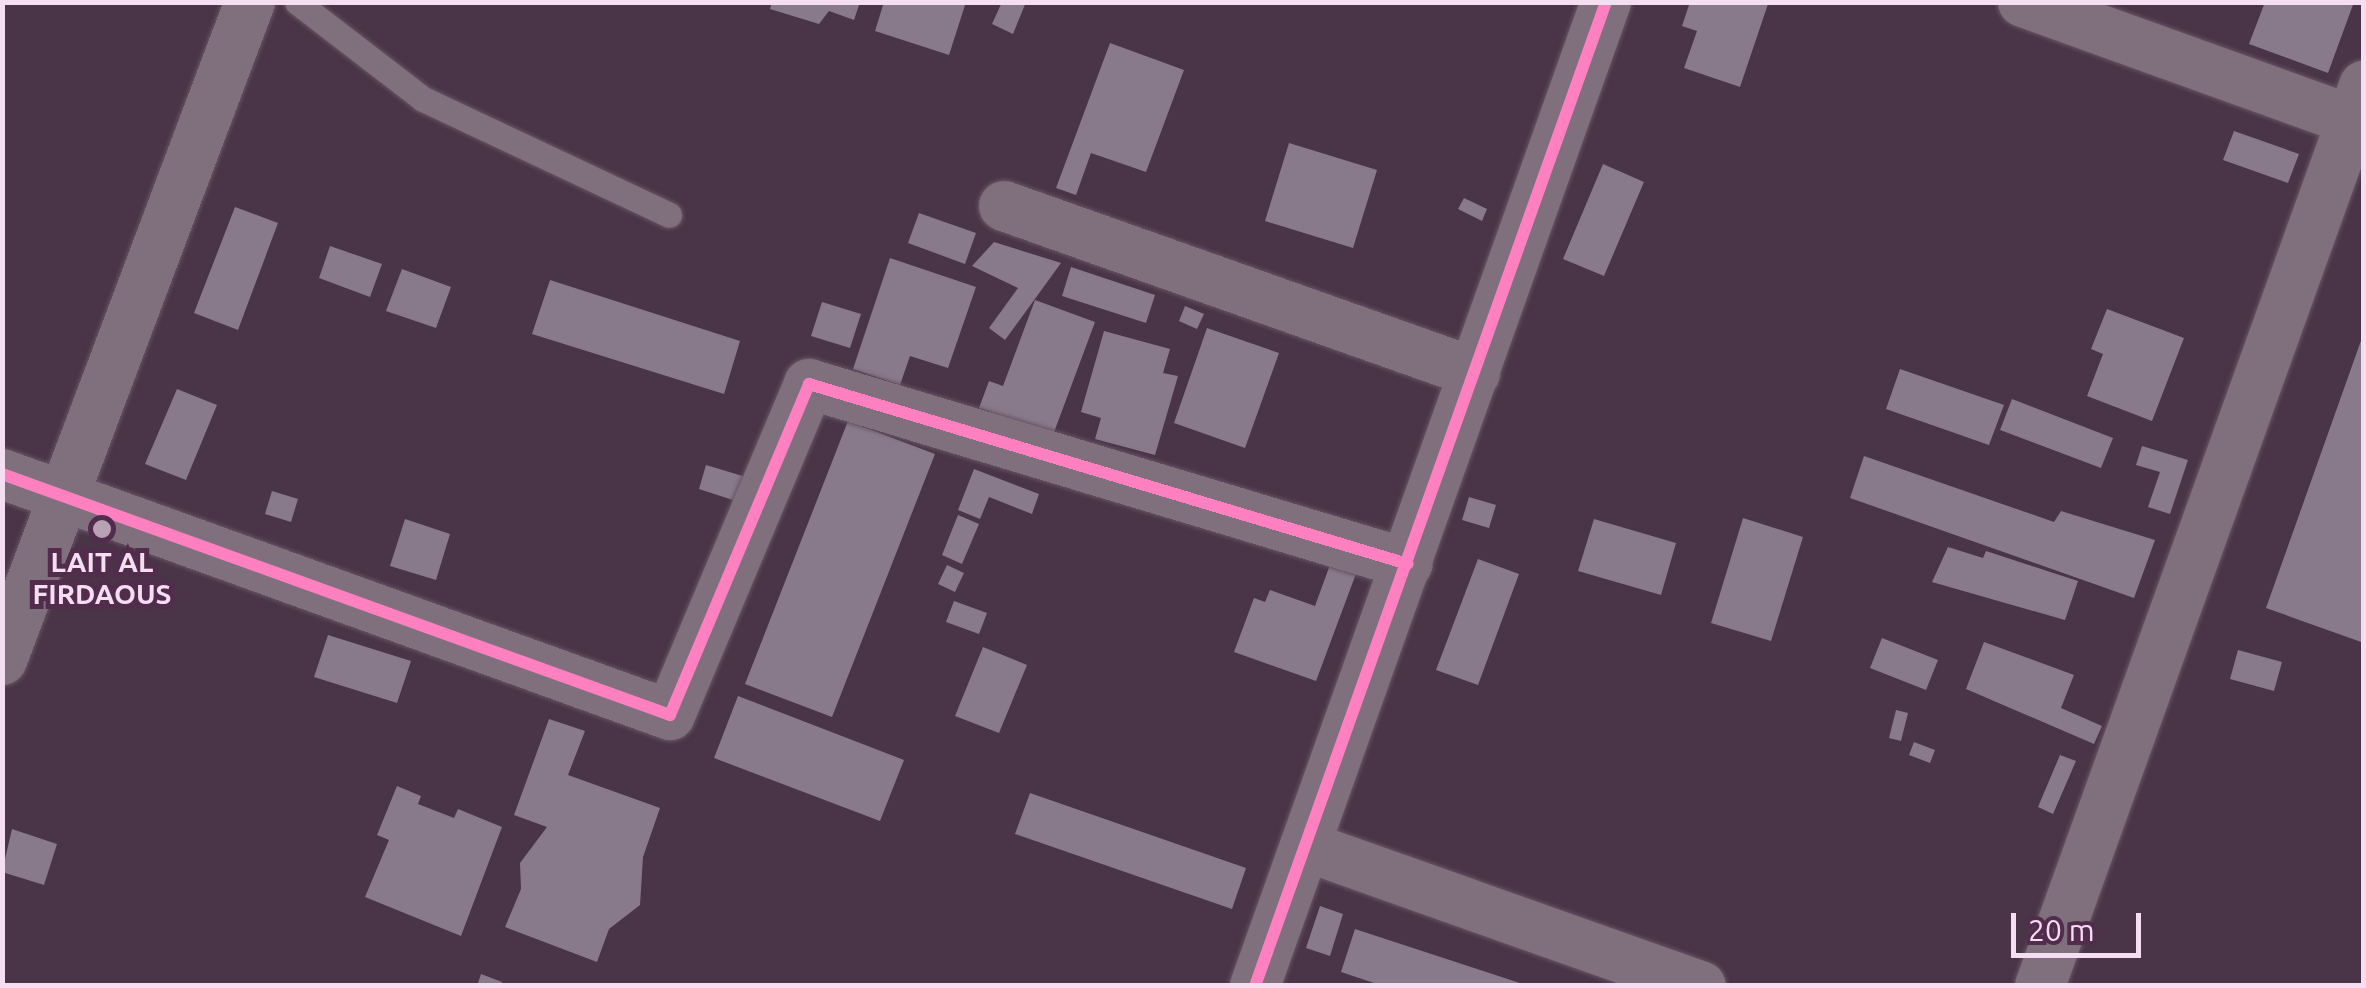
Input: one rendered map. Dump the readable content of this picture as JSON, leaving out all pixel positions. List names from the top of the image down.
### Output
{
  "places": ["LAIT AL FIRDAOUS"],
  "scale_bar": "20 m"
}
